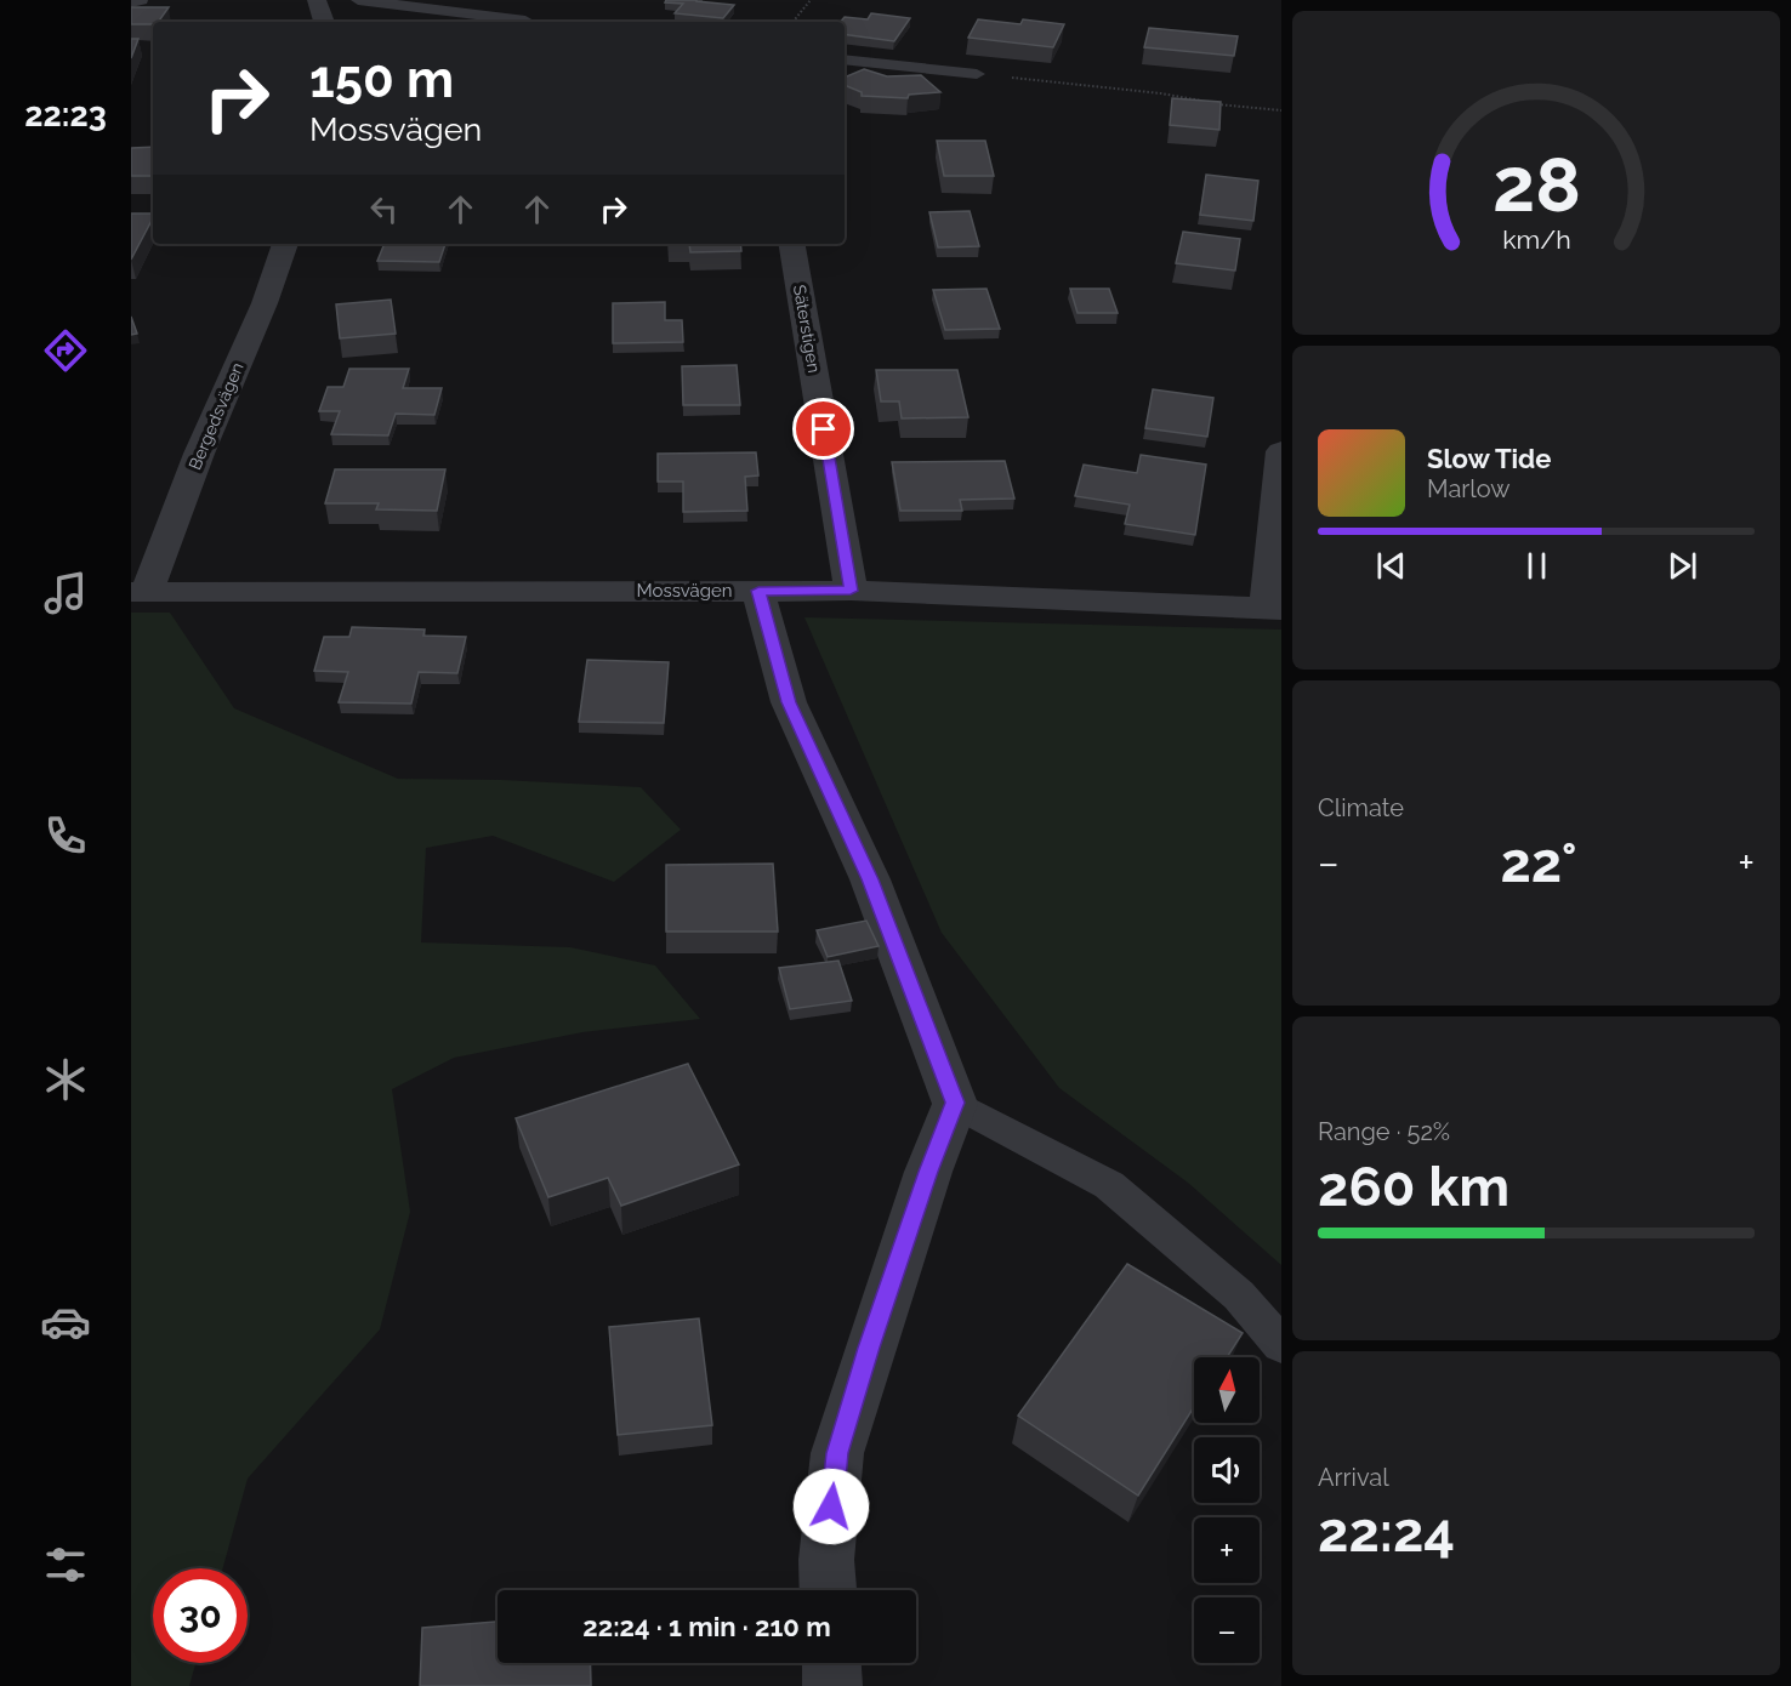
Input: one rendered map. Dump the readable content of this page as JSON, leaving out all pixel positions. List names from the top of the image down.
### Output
{
  "streets": {
    "street": ["Säterstigen", "Bergedsvägen", "Mossvägen"]
  },
  "crossings": [
    ["Säterstigen", "Mossvägen"],
    ["Bergedsvägen", "Mossvägen"]
  ],
  "north": "top",
  "page": {
    "tabs": "22:23",
    "turn": ["150 m", "Mossvägen"],
    "song": ["Slow Tide", "Marlow"],
    "tile": [
      "Climate",
      ["Range · 52%", "260 km"],
      ["Arrival", "22:24"]
    ],
    "heat": ["−", "22°", "+"],
    "map_buttons": ["+", "−"],
    "limit": "30",
    "trip": "22:24 · 1 min · 210 m",
    "gauge": ["28", "km/h"]
  }
}
